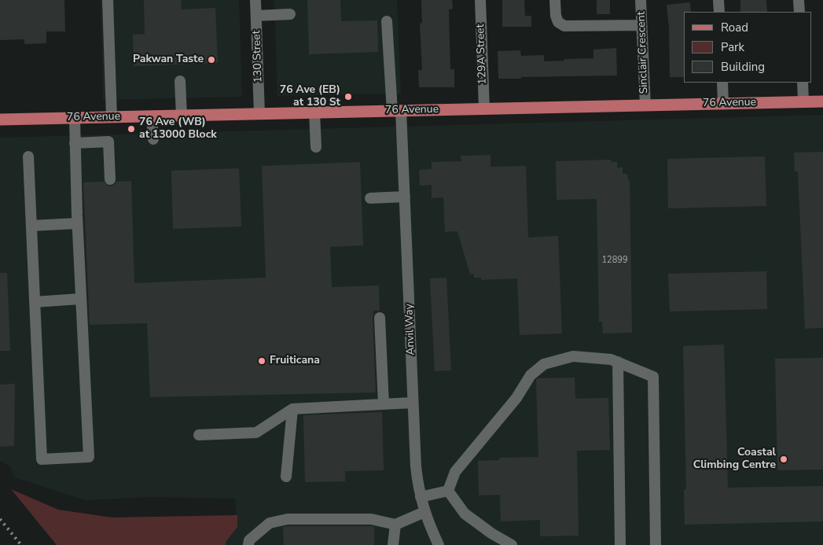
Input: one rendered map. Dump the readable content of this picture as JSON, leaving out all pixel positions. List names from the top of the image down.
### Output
{
  "streets": {
    "main road": ["76 Avenue"],
    "street": [
      "Sinclair Crescent",
      "129A Street",
      "130 Street",
      "Anvil Way"
    ]
  },
  "crossings": [
    ["Sinclair Crescent", "76 Avenue"],
    ["129A Street", "76 Avenue"],
    ["130 Street", "76 Avenue"],
    ["76 Avenue", "Anvil Way"]
  ],
  "places": [
    "Pakwan Taste",
    "76 Ave (EB) at 130 St",
    "76 Ave (WB) at 13000 Block",
    "Fruiticana",
    "Coastal Climbing Centre"
  ],
  "house_numbers": ["12899"],
  "legend": ["Road", "Park", "Building"]
}
